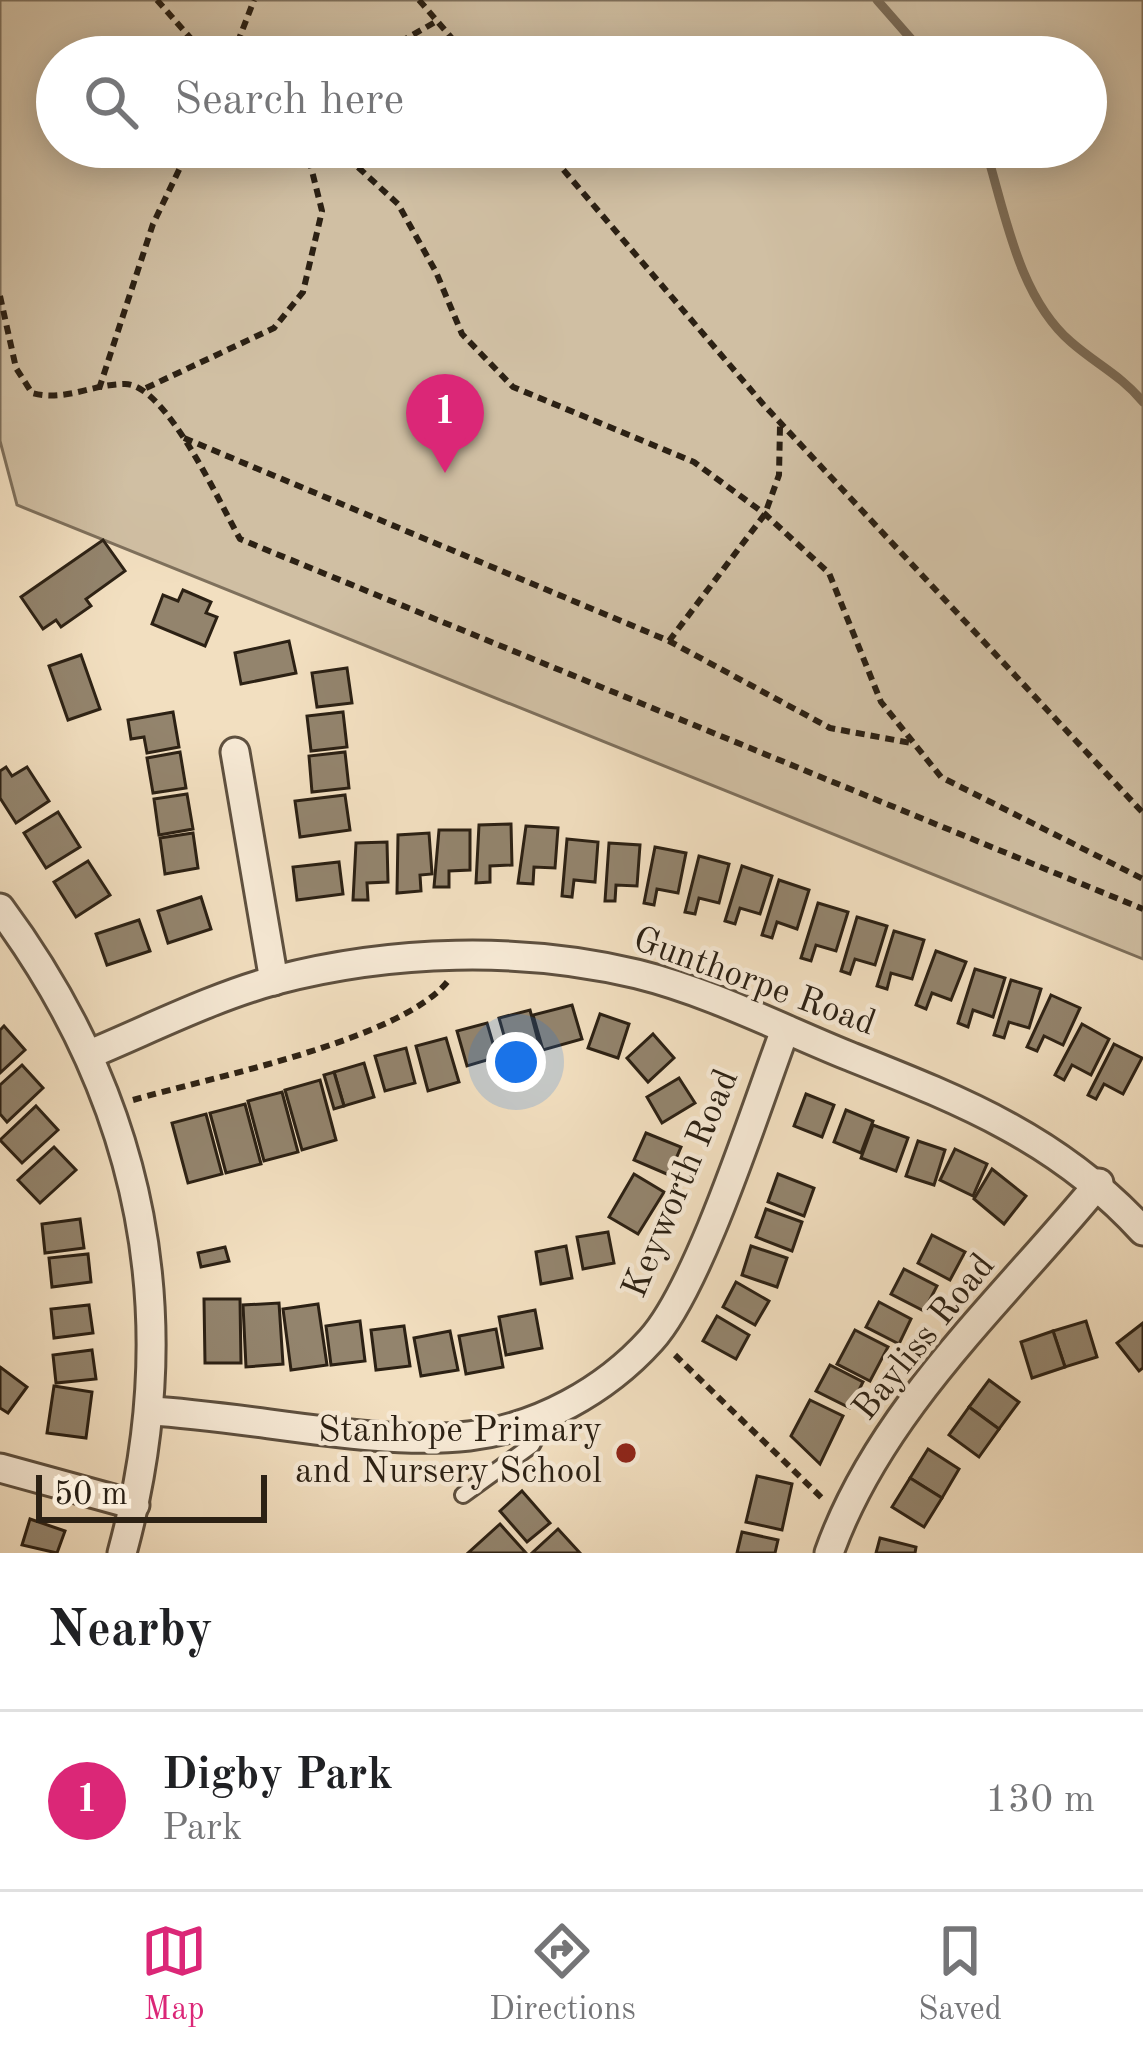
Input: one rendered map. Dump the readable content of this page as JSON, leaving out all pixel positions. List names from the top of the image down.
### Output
{
  "streets": {
    "street": ["Gunthorpe Road", "Keyworth Road", "Bayliss Road"]
  },
  "crossings": [
    ["Gunthorpe Road", "Keyworth Road"],
    ["Gunthorpe Road", "Bayliss Road"]
  ],
  "places": ["Stanhope Primary and Nursery School"],
  "scale_bar": "50 m",
  "page": {
    "search": "Search here",
    "pins": "1",
    "scale": "50 m",
    "heading": "Nearby",
    "list": [
      {
        "mark": "1",
        "name": "Digby Park",
        "note": "Park",
        "value": "130 m"
      }
    ],
    "nav": ["Map", "Directions", "Saved"]
  }
}
